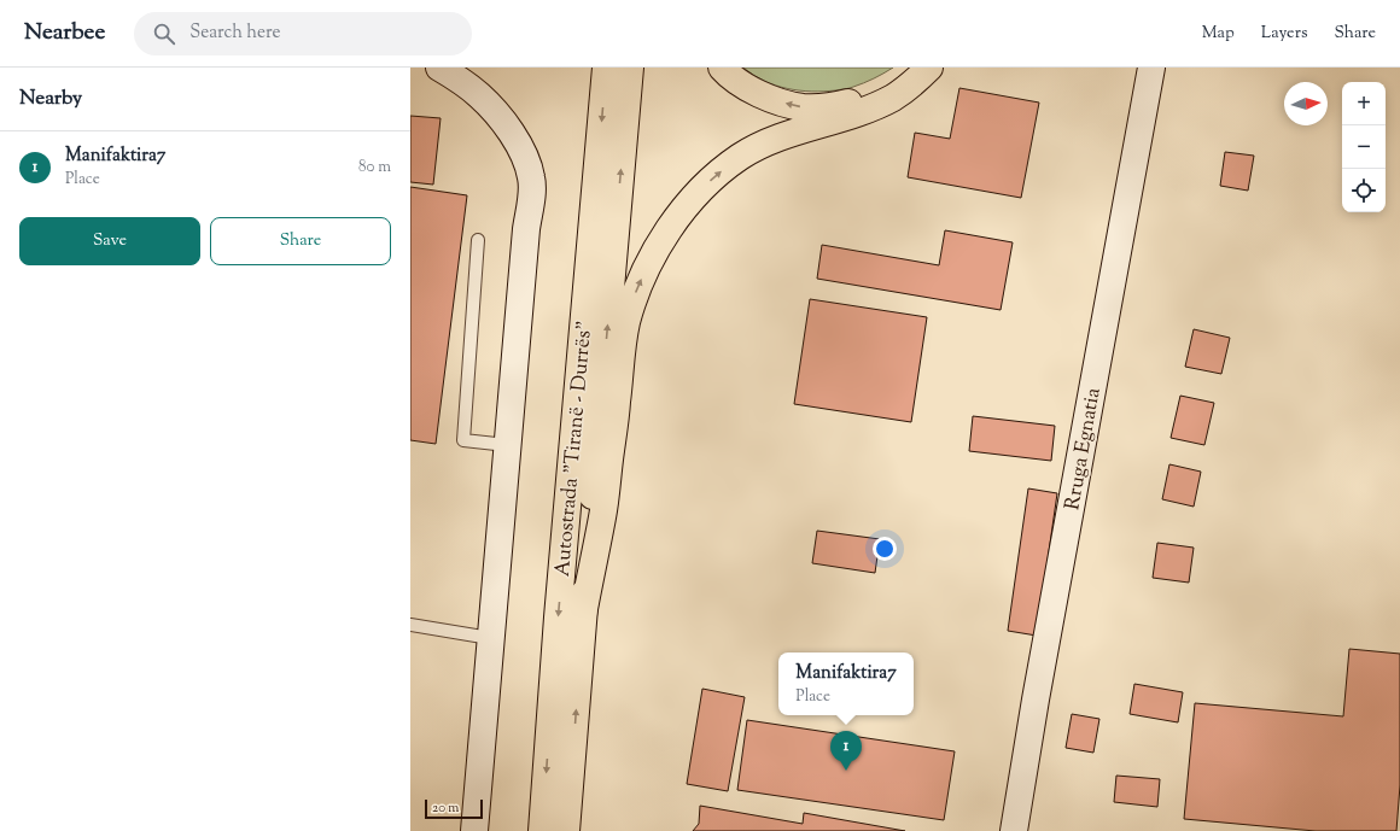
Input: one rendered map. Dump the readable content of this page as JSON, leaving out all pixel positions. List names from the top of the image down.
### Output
{
  "streets": {
    "highway": ["Autostrada \"Tiranë - Durrës\""],
    "main road": ["Rruga Egnatia"]
  },
  "scale_bar": "20 m",
  "north": "right",
  "page": {
    "header": "Nearbee",
    "search": "Search here",
    "nav": ["Map", "Layers", "Share"],
    "heading": "Nearby",
    "map_buttons": ["+", "−"],
    "list": [
      {
        "mark": "1",
        "name": "Manifaktira7",
        "note": "Place",
        "value": "80 m"
      }
    ],
    "buttons": ["Save", "Share"],
    "popup": ["Manifaktira7", "Place"],
    "pins": "1",
    "scale": "20 m"
  }
}
